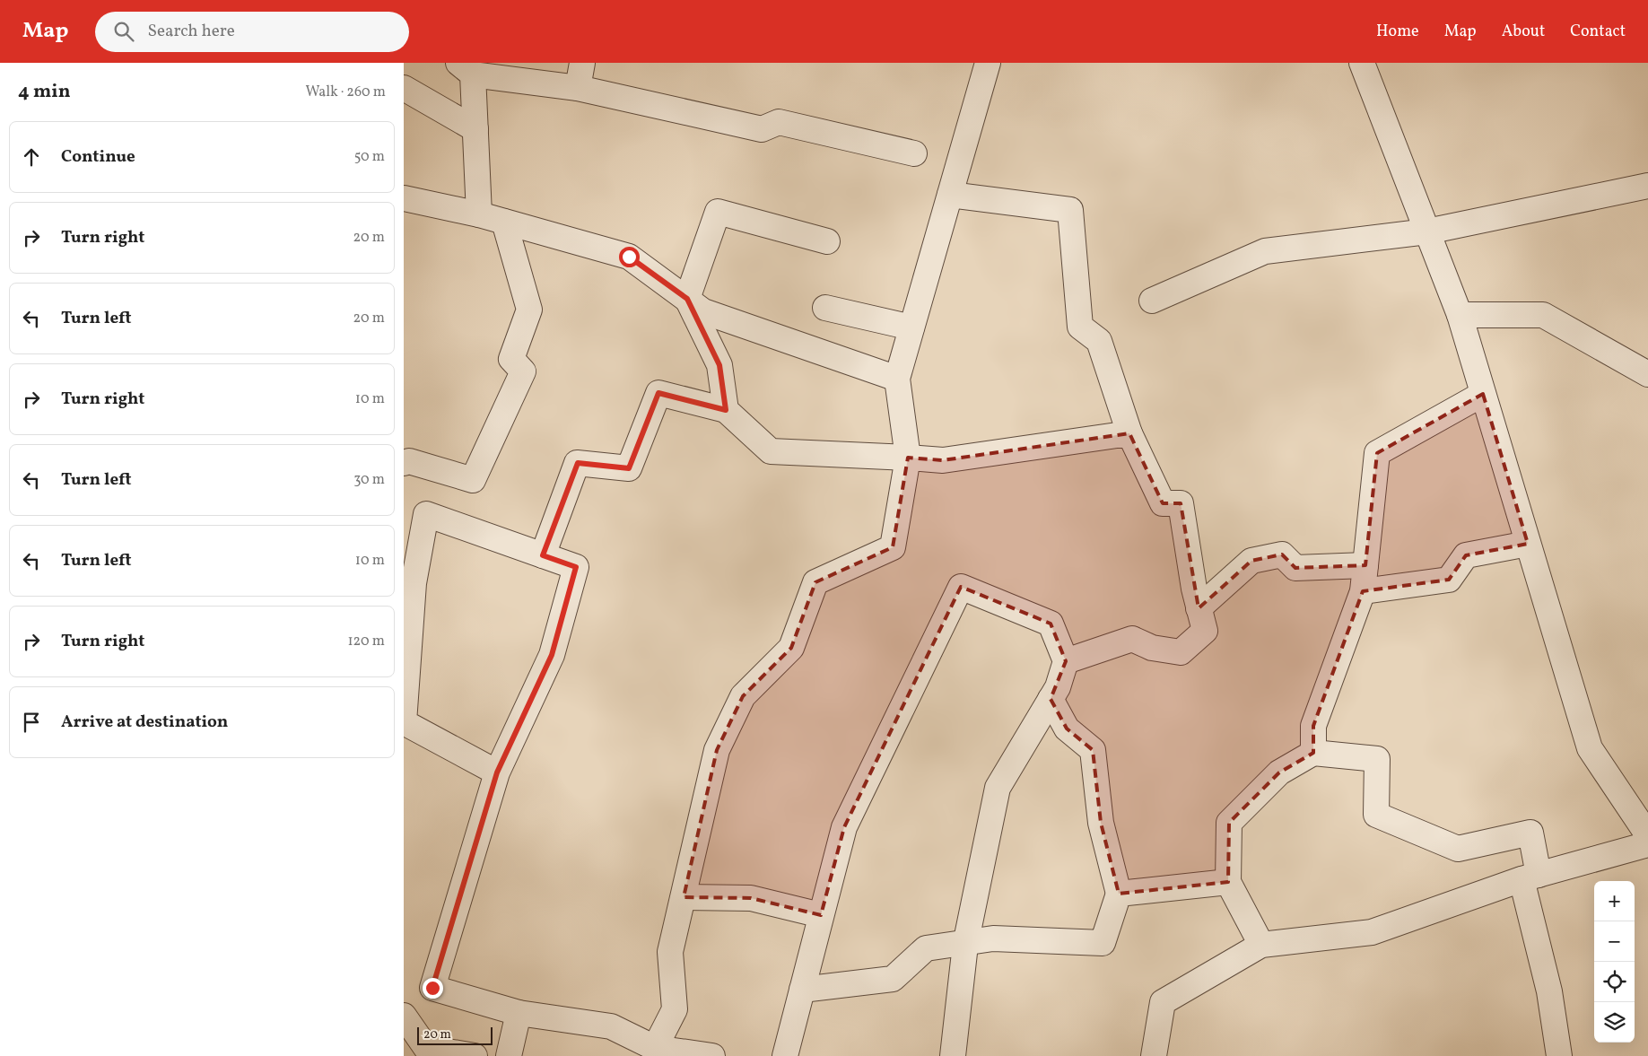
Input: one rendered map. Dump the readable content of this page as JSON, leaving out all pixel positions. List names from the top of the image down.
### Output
{
  "scale_bar": "20 m",
  "page": {
    "header": "Map",
    "search": "Search here",
    "nav": [
      "Home",
      "Map",
      "About",
      "Contact"
    ],
    "heading": ["4 min", "Walk · 260 m"],
    "list": [
      ["Continue", "50 m"],
      ["Turn right", "20 m"],
      ["Turn left", "20 m"],
      ["Turn right", "10 m"],
      ["Turn left", "30 m"],
      ["Turn left", "10 m"],
      ["Turn right", "120 m"],
      "Arrive at destination"
    ],
    "map_buttons": ["+", "−"],
    "scale": "20 m"
  }
}
